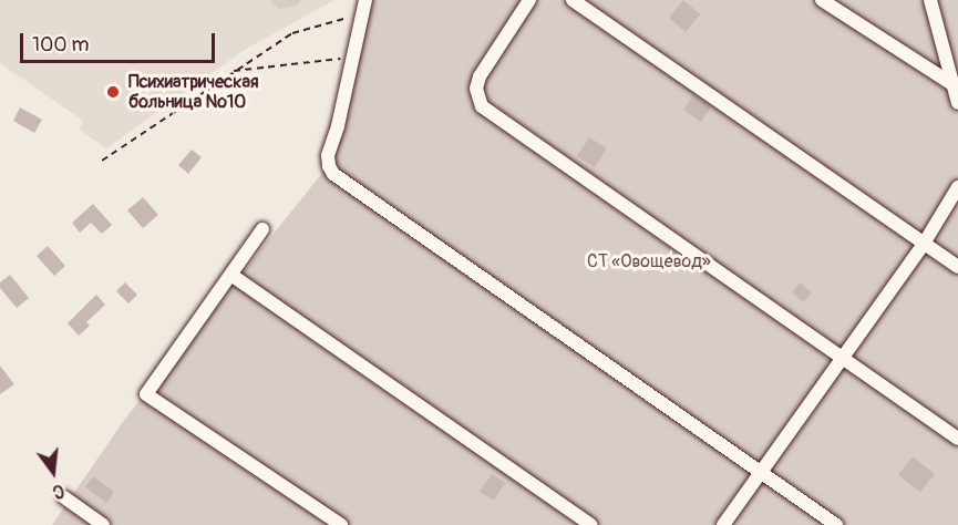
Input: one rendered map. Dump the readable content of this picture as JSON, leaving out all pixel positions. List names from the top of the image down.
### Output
{
  "parks": ["СТ «Овощевод»"],
  "places": ["Психиатрическая больница №10"],
  "scale_bar": "100 m",
  "north": "bottom"
}
